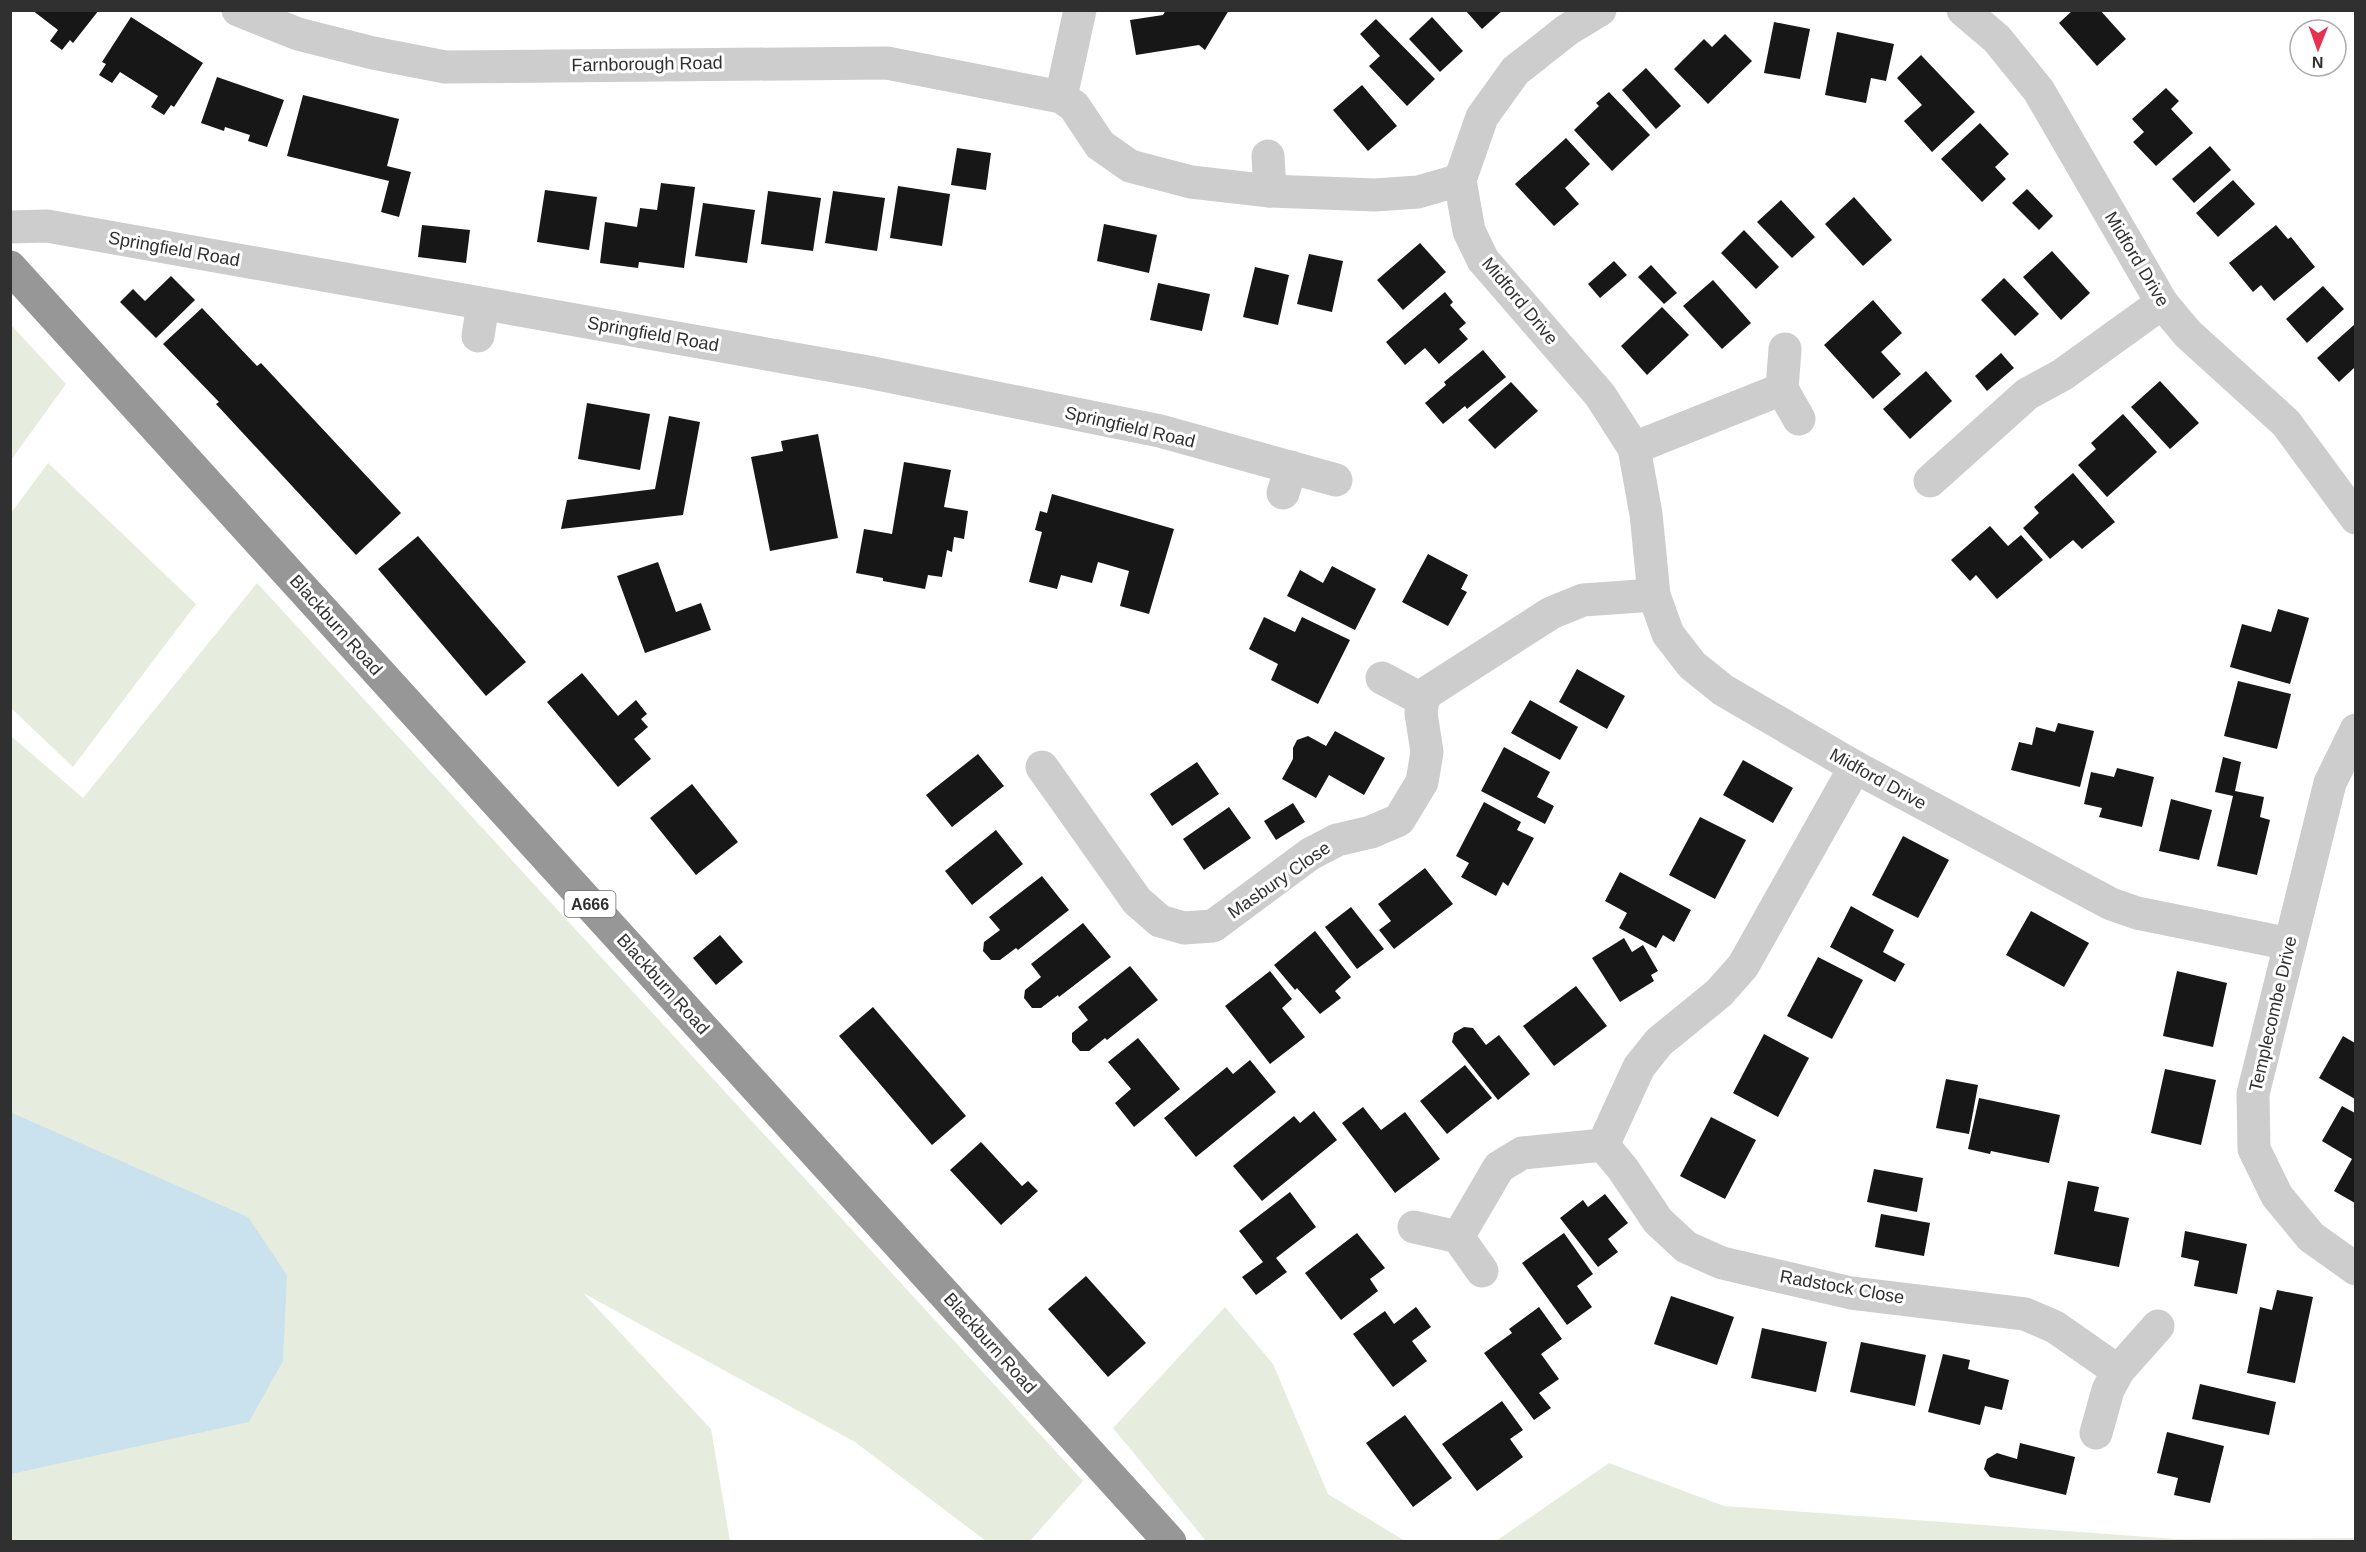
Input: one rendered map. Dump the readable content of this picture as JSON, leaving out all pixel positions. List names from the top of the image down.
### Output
{
  "streets": {
    "highway": ["Blackburn Road", "A666"],
    "street": [
      "Farnborough Road",
      "Springfield Road",
      "Midford Drive",
      "Masbury Close",
      "Templecombe Drive",
      "Radstock Close"
    ]
  },
  "crossings": [
    ["Midford Drive", "Templecombe Drive"]
  ],
  "north": "bottom"
}
